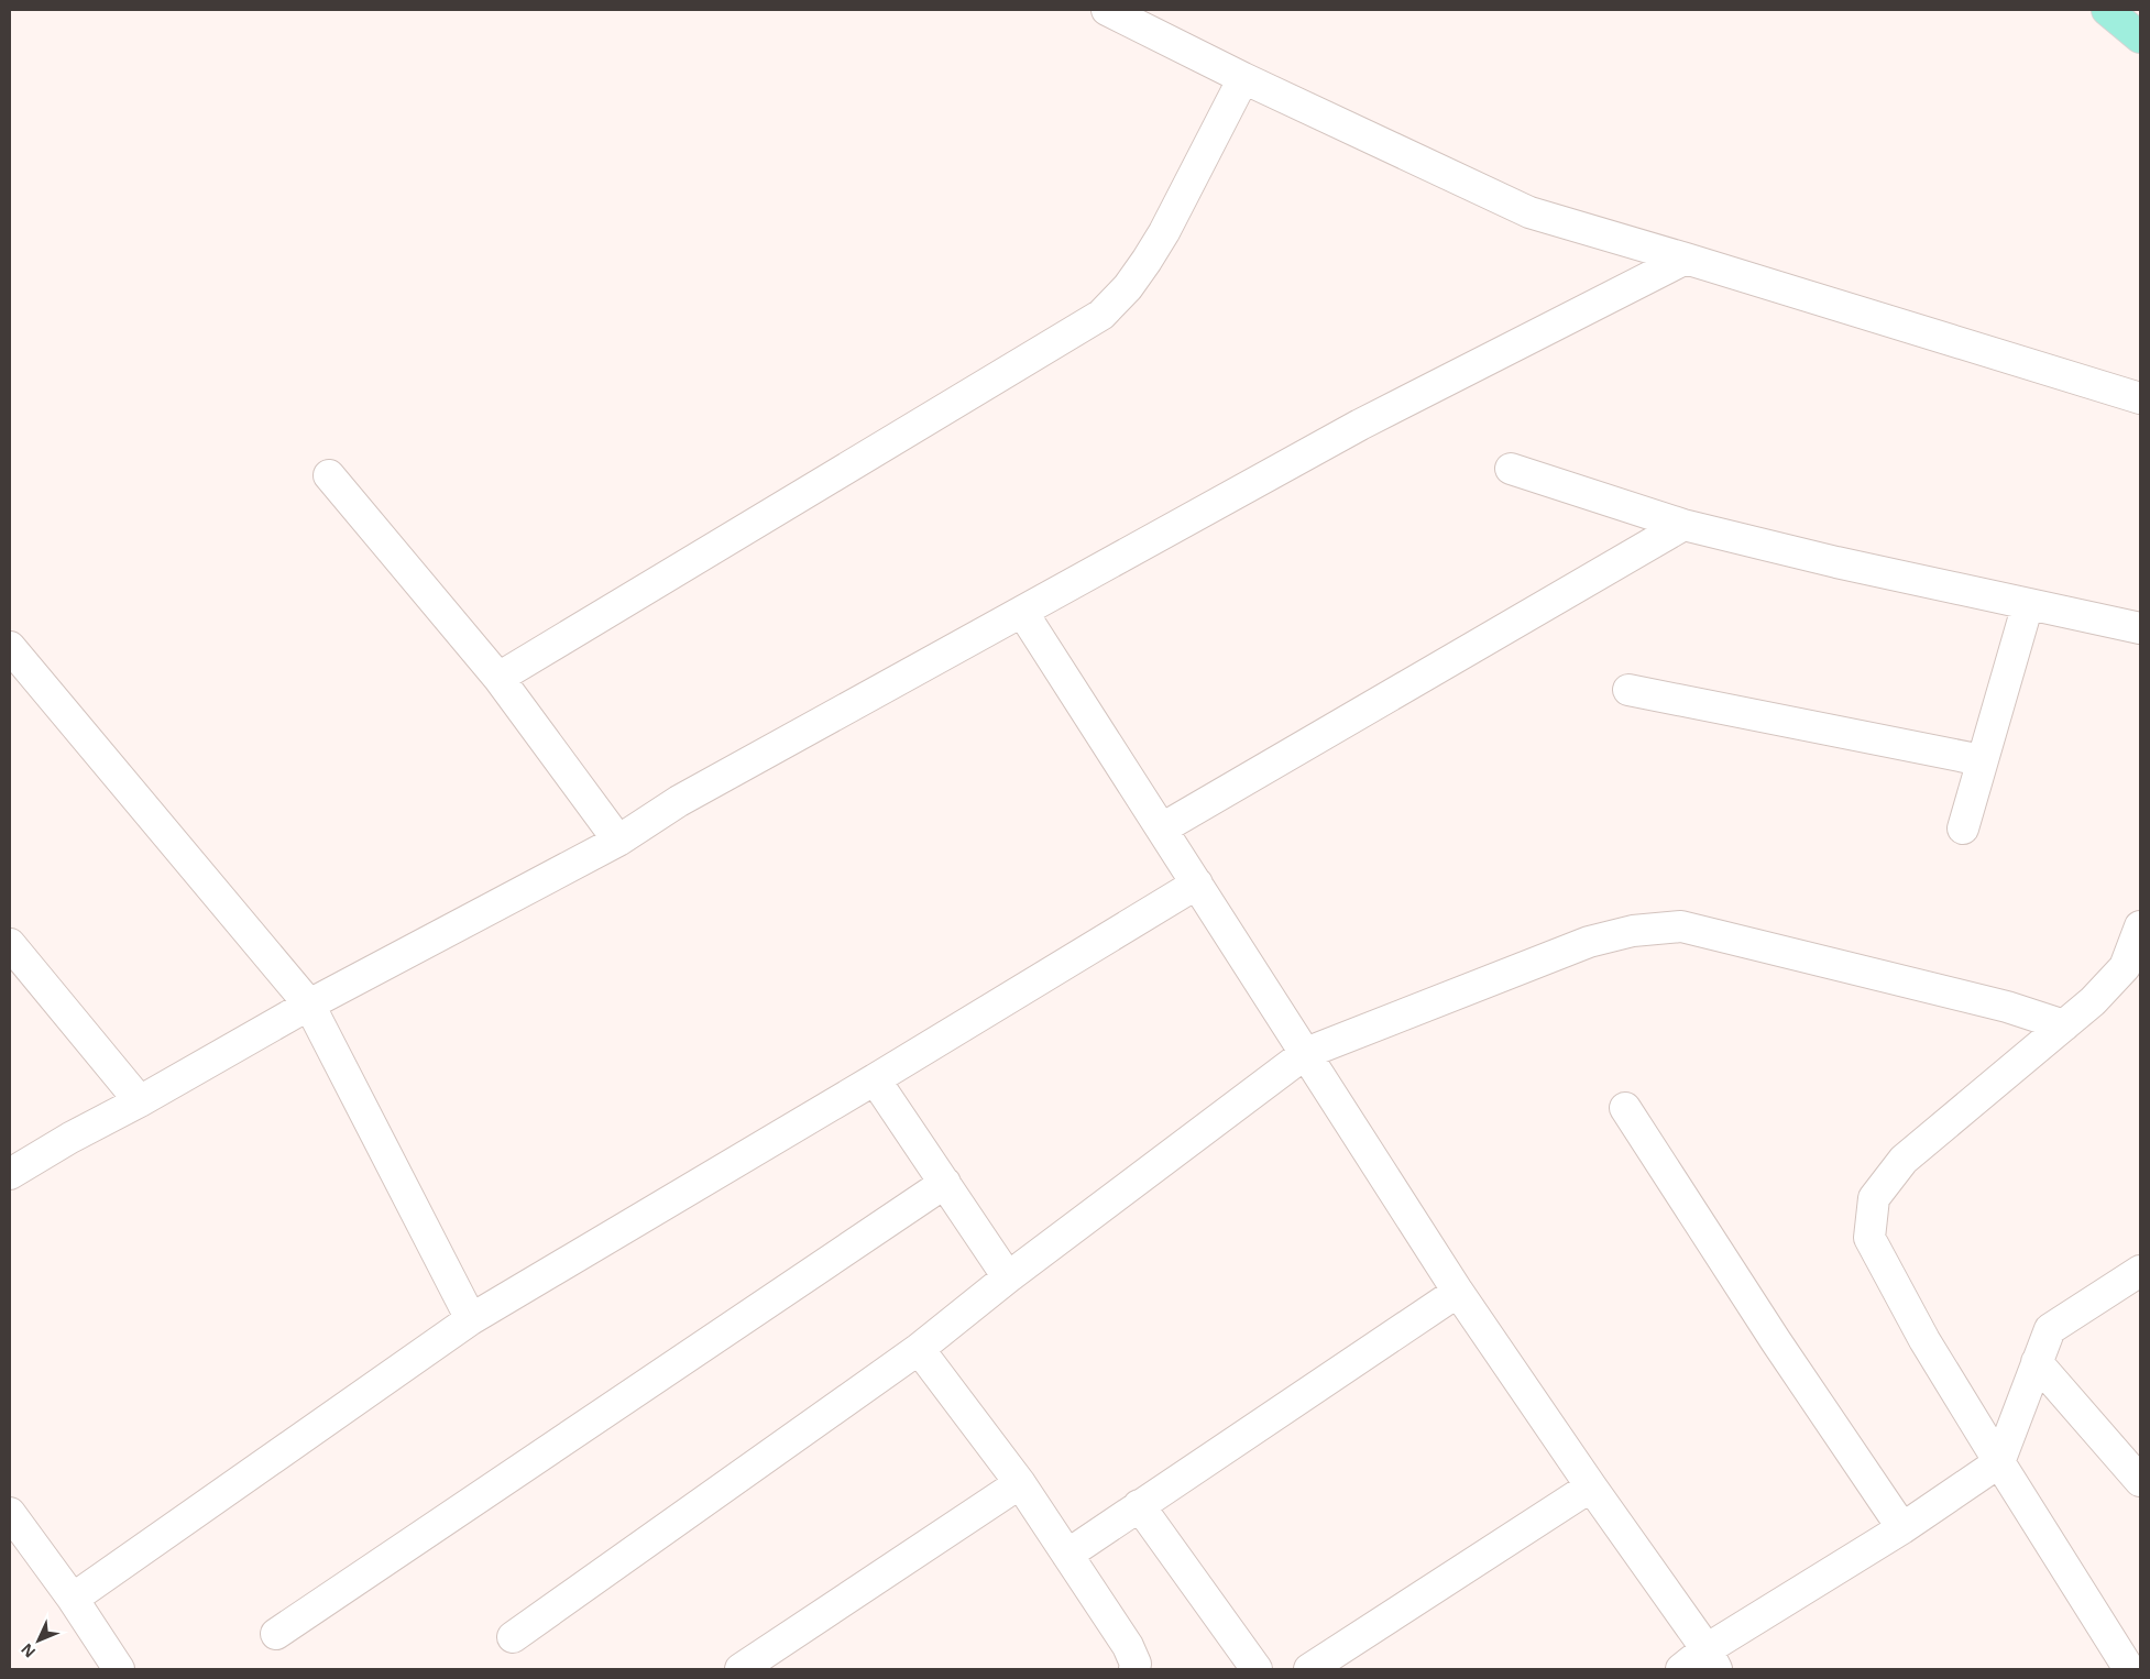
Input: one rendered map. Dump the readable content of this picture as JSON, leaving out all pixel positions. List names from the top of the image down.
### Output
{
  "north": "bottom left"
}
